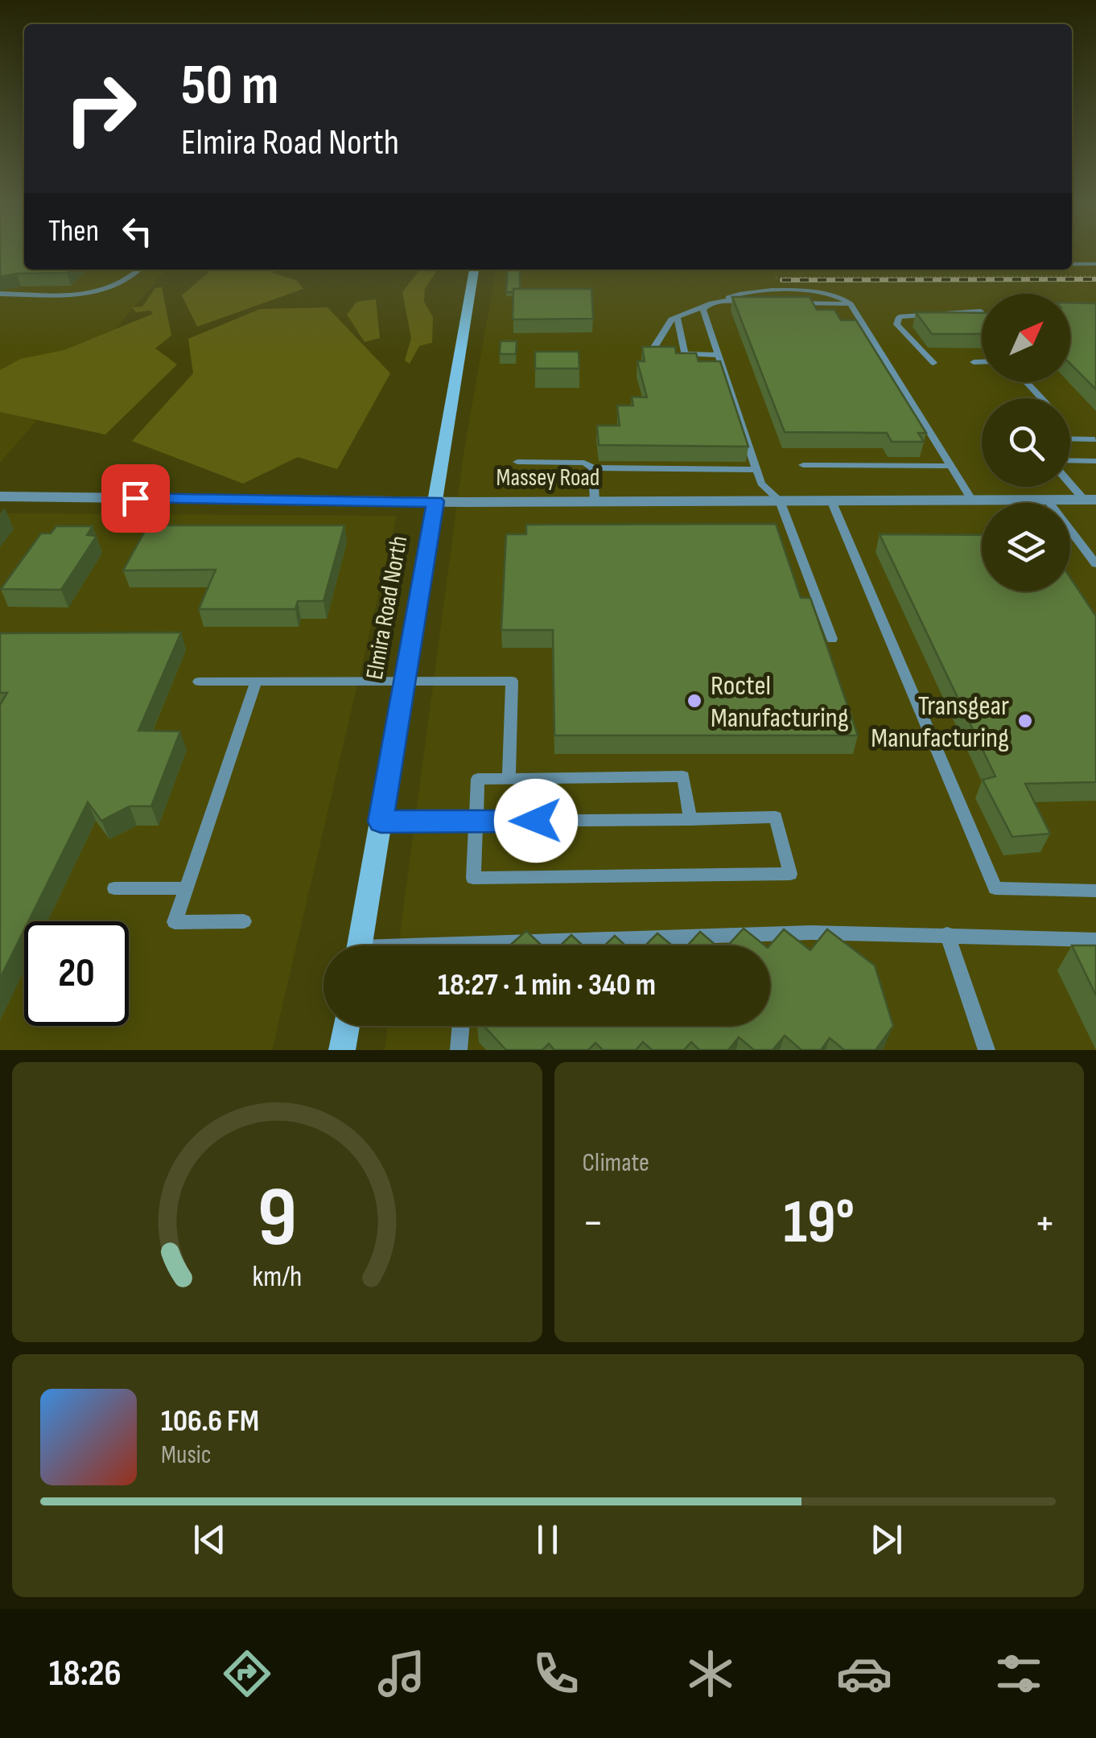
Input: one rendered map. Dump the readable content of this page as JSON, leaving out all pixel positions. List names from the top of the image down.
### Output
{
  "streets": {
    "main road": ["Elmira Road North"],
    "street": ["Massey Road"]
  },
  "crossings": [
    ["Massey Road", "Elmira Road North"]
  ],
  "places": ["Roctel Manufacturing", "Transgear Manufacturing"],
  "north": "top right",
  "page": {
    "turn": ["50 m", "Elmira Road North"],
    "then": "Then",
    "limit": "20",
    "trip": "18:27 · 1 min · 340 m",
    "tile": "Climate",
    "heat": ["−", "19°", "+"],
    "song": ["106.6 FM", "Music"],
    "tabs": "18:26",
    "gauge": ["9", "km/h"]
  }
}
